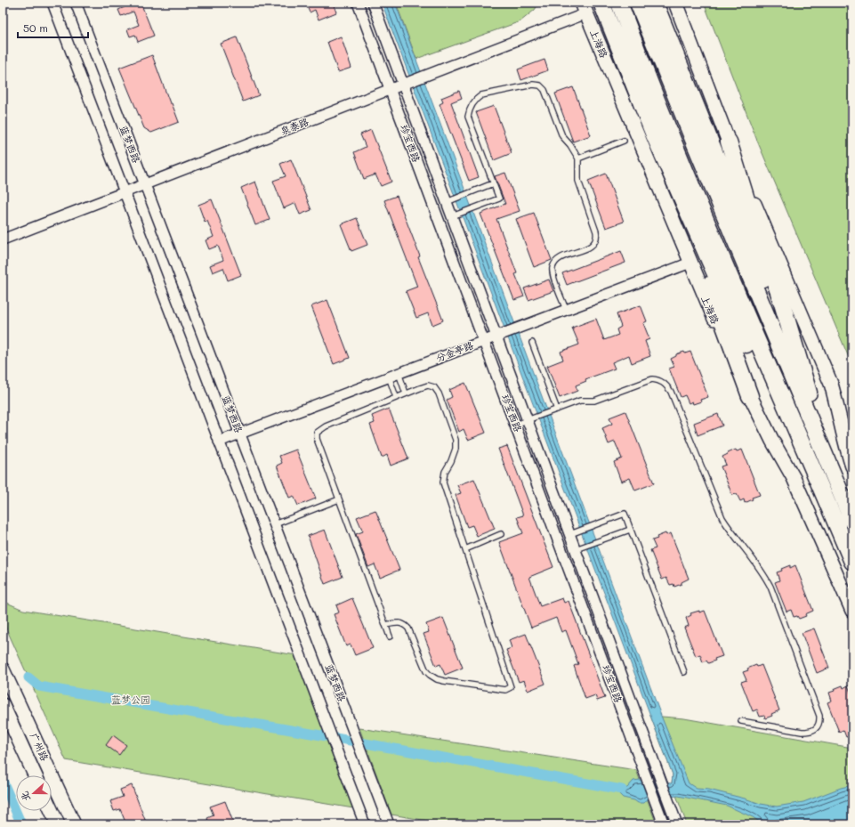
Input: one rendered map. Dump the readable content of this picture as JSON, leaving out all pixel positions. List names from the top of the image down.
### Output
{
  "streets": {
    "main road": ["上海路", "广州路"],
    "street": [
      "泉泰路",
      "珍宝西路",
      "蓝梦西路",
      "分金亭路"
    ]
  },
  "crossings": [
    ["上海路", "泉泰路"],
    ["上海路", "分金亭路"],
    ["泉泰路", "珍宝西路"],
    ["泉泰路", "蓝梦西路"],
    ["珍宝西路", "分金亭路"],
    ["蓝梦西路", "分金亭路"]
  ],
  "parks": ["蓝梦公园"],
  "scale_bar": "50 m",
  "north": "left"
}
